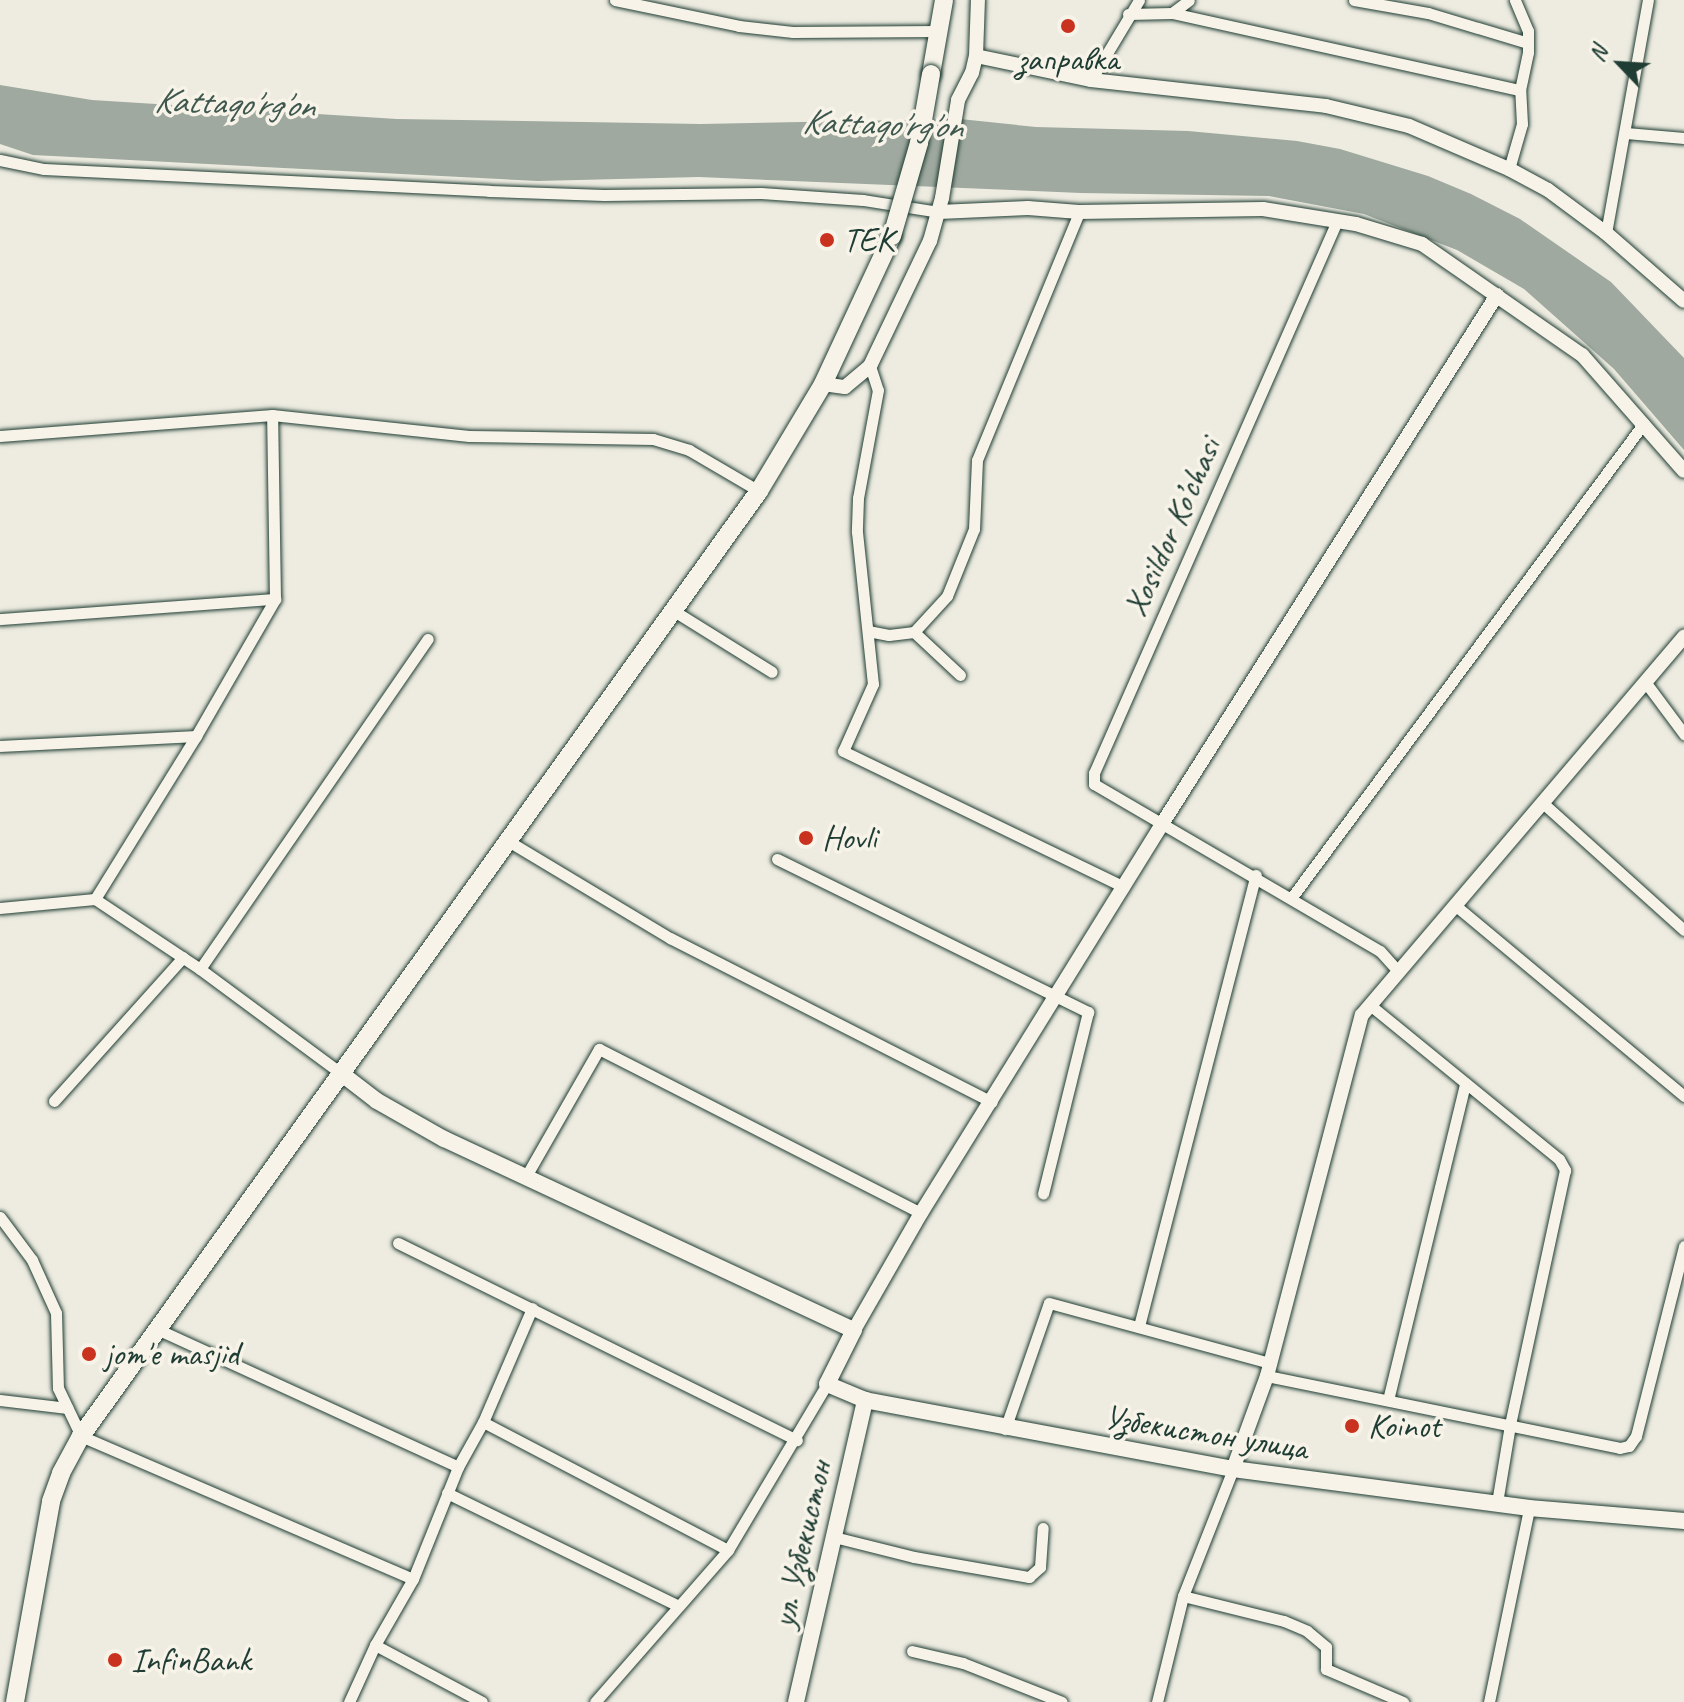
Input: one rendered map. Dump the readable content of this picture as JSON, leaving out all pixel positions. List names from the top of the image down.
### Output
{
  "streets": {
    "main road": ["Узбекистон улица", "ул. Узбекистон"],
    "street": ["Xosildor Ko’chasi"]
  },
  "crossings": [
    ["Узбекистон улица", "ул. Узбекистон"]
  ],
  "water": ["Kattaqo'rg'on"],
  "places": [
    "заправка",
    "TEK",
    "Hovli",
    "jom'e masjid",
    "Koinot",
    "InfinBank"
  ],
  "north": "top left"
}
